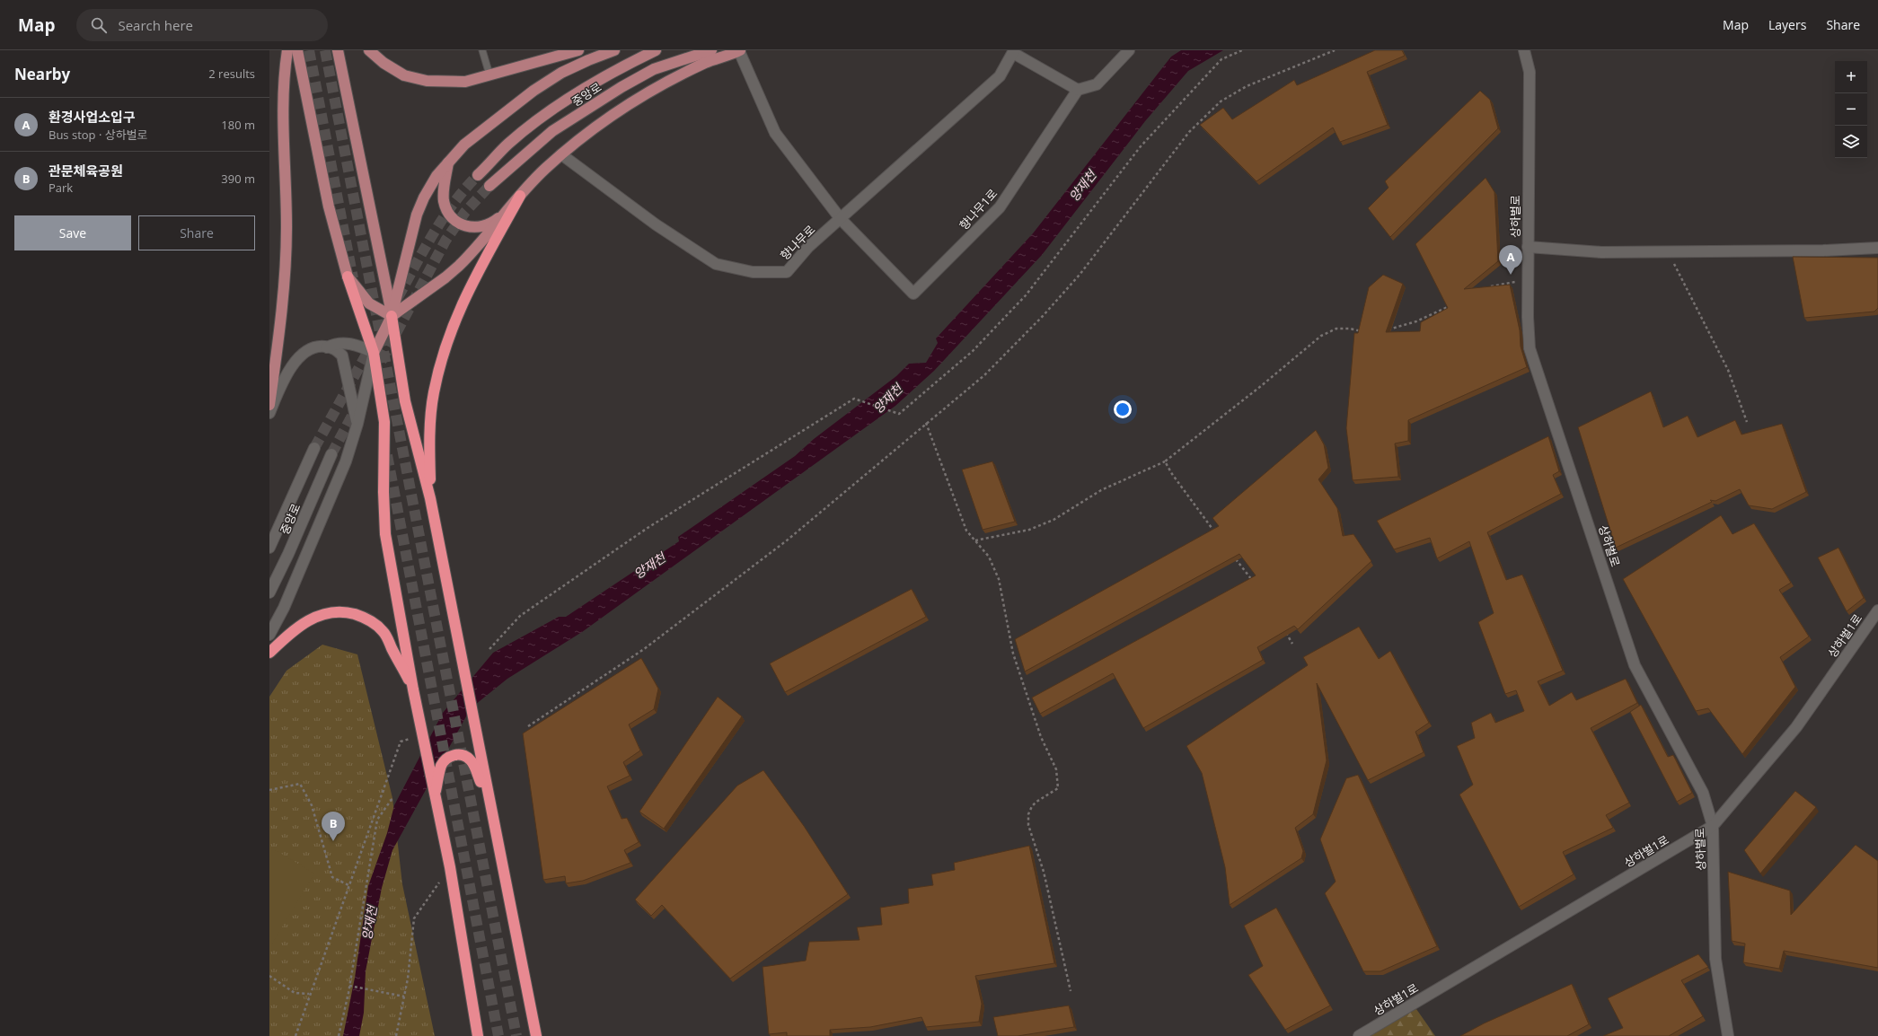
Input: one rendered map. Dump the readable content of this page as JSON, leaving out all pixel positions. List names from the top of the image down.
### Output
{
  "streets": {
    "main road": ["중앙로"],
    "street": [
      "향나무1로",
      "상하벌로",
      "향나무로",
      "상하벌1로"
    ]
  },
  "crossings": [
    ["향나무1로", "향나무로"],
    ["상하벌로", "상하벌1로"]
  ],
  "water": ["양재천"],
  "page": {
    "header": "Map",
    "search": "Search here",
    "nav": ["Map", "Layers", "Share"],
    "heading": ["Nearby", "2 results"],
    "map_buttons": ["+", "−"],
    "list": [
      {
        "mark": "A",
        "name": "환경사업소입구",
        "note": "Bus stop · 상하벌로",
        "value": "180 m"
      },
      {
        "mark": "B",
        "name": "관문체육공원",
        "note": "Park",
        "value": "390 m"
      }
    ],
    "buttons": ["Save", "Share"],
    "pins": ["A", "B"]
  }
}
